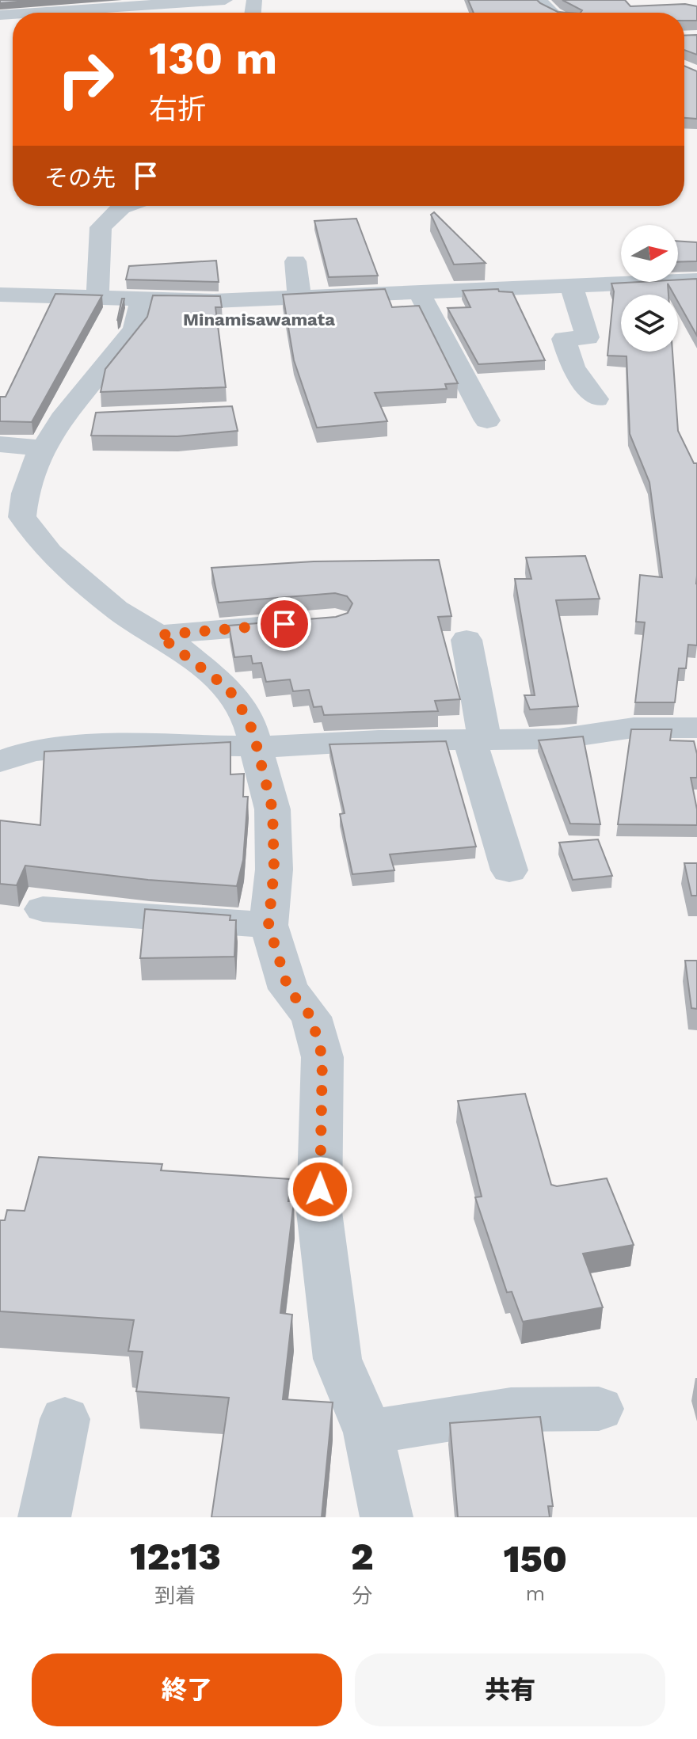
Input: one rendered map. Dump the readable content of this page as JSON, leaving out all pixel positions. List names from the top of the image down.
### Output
{
  "districts": ["Minamisawamata"],
  "north": "right",
  "page": {
    "turn": ["130 m", "右折"],
    "then": "その先",
    "eta": [
      "12:13",
      "到着",
      "2",
      "分",
      "150",
      "m"
    ],
    "buttons": ["終了", "共有"]
  }
}
